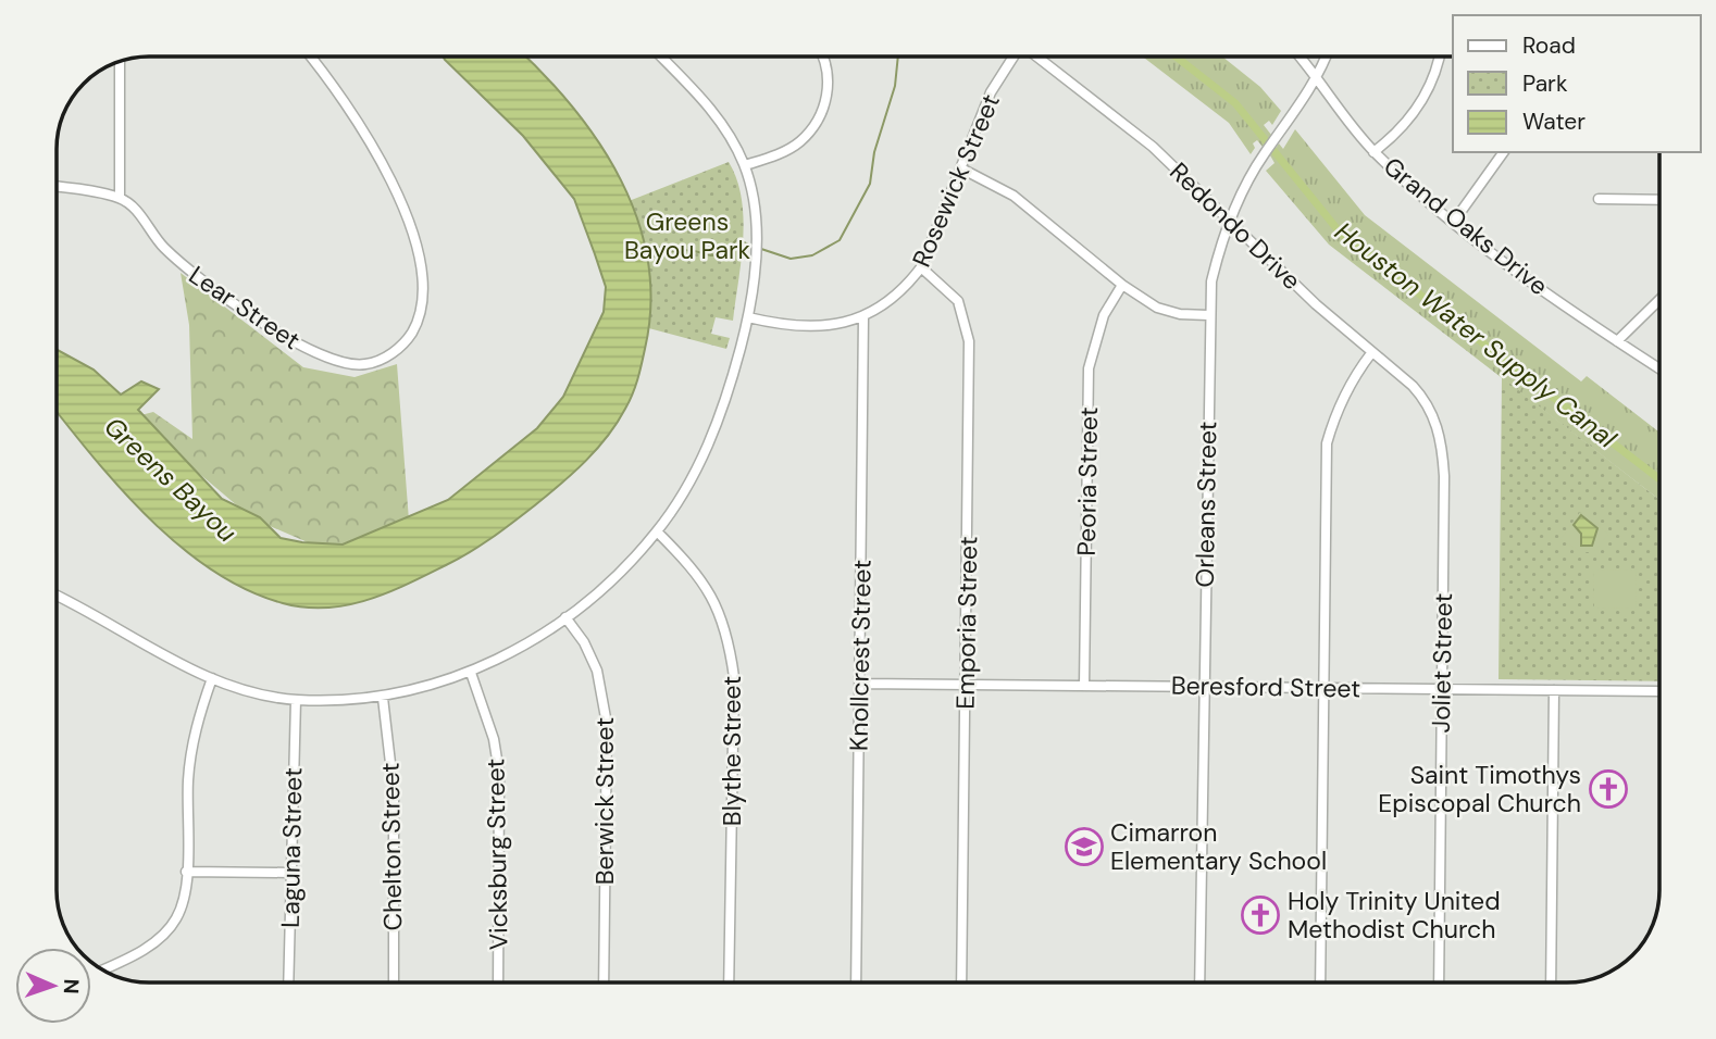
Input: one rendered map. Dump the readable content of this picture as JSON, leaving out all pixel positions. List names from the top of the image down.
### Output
{
  "streets": {
    "street": [
      "Rosewick Street",
      "Redondo Drive",
      "Grand Oaks Drive",
      "Lear Street",
      "Peoria Street",
      "Orleans Street",
      "Emporia Street",
      "Knollcrest Street",
      "Joliet Street",
      "Beresford Street",
      "Blythe Street",
      "Berwick Street",
      "Chelton Street",
      "Laguna Street",
      "Vicksburg Street"
    ]
  },
  "crossings": [
    ["Rosewick Street", "Emporia Street"],
    ["Rosewick Street", "Knollcrest Street"],
    ["Redondo Drive", "Orleans Street"],
    ["Redondo Drive", "Joliet Street"],
    ["Grand Oaks Drive", "Orleans Street"],
    ["Peoria Street", "Beresford Street"],
    ["Orleans Street", "Beresford Street"],
    ["Emporia Street", "Beresford Street"],
    ["Knollcrest Street", "Beresford Street"],
    ["Joliet Street", "Beresford Street"]
  ],
  "water": ["Houston Water Supply Canal", "Greens Bayou"],
  "parks": ["Greens Bayou Park"],
  "places": {
    "church": ["Saint Timothys Episcopal Church", "Holy Trinity United Methodist Church"],
    "school or university": ["Cimarron Elementary School"]
  },
  "legend": ["Road", "Park", "Water"],
  "north": "right"
}
